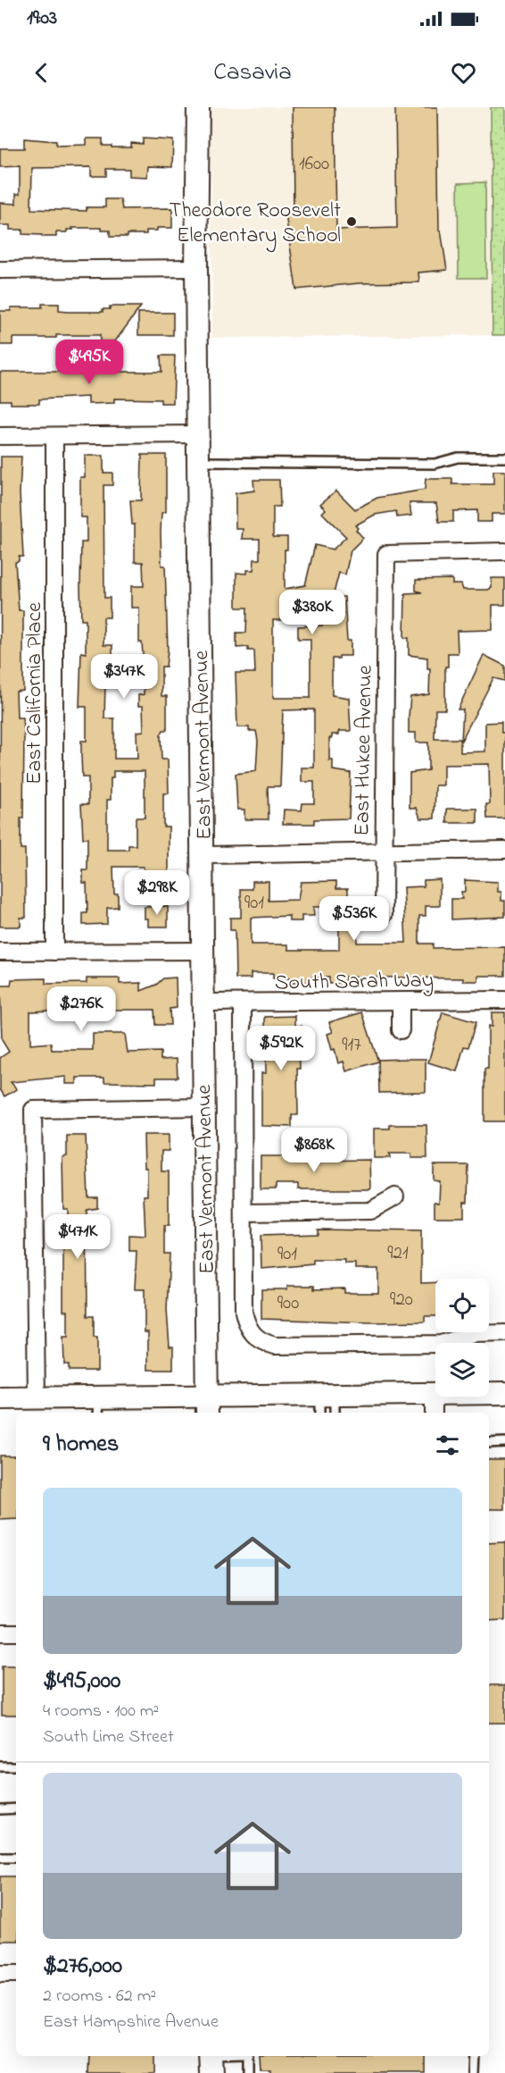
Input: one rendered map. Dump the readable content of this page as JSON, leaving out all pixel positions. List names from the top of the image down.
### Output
{
  "streets": {
    "street": [
      "East California Place",
      "East Vermont Avenue",
      "East Hukee Avenue",
      "South Sarah Way"
    ]
  },
  "crossings": [
    ["East Vermont Avenue", "South Sarah Way"]
  ],
  "places": ["Theodore Roosevelt Elementary School"],
  "house_numbers": [
    "1600",
    "901",
    "917",
    "921",
    "901",
    "920",
    "900"
  ],
  "page": {
    "status": "19:03",
    "header": "Casavia",
    "price": [
      "$495K",
      "$380K",
      "$347K",
      "$298K",
      "$536K",
      "$276K",
      "$592K",
      "$868K",
      "$471K"
    ],
    "heading": "9 homes",
    "list": [
      {
        "name": "$495,000",
        "note": "4 rooms · 100 m² · South Lime Street"
      },
      {
        "name": "$276,000",
        "note": "2 rooms · 62 m² · East Hampshire Avenue"
      }
    ]
  }
}
